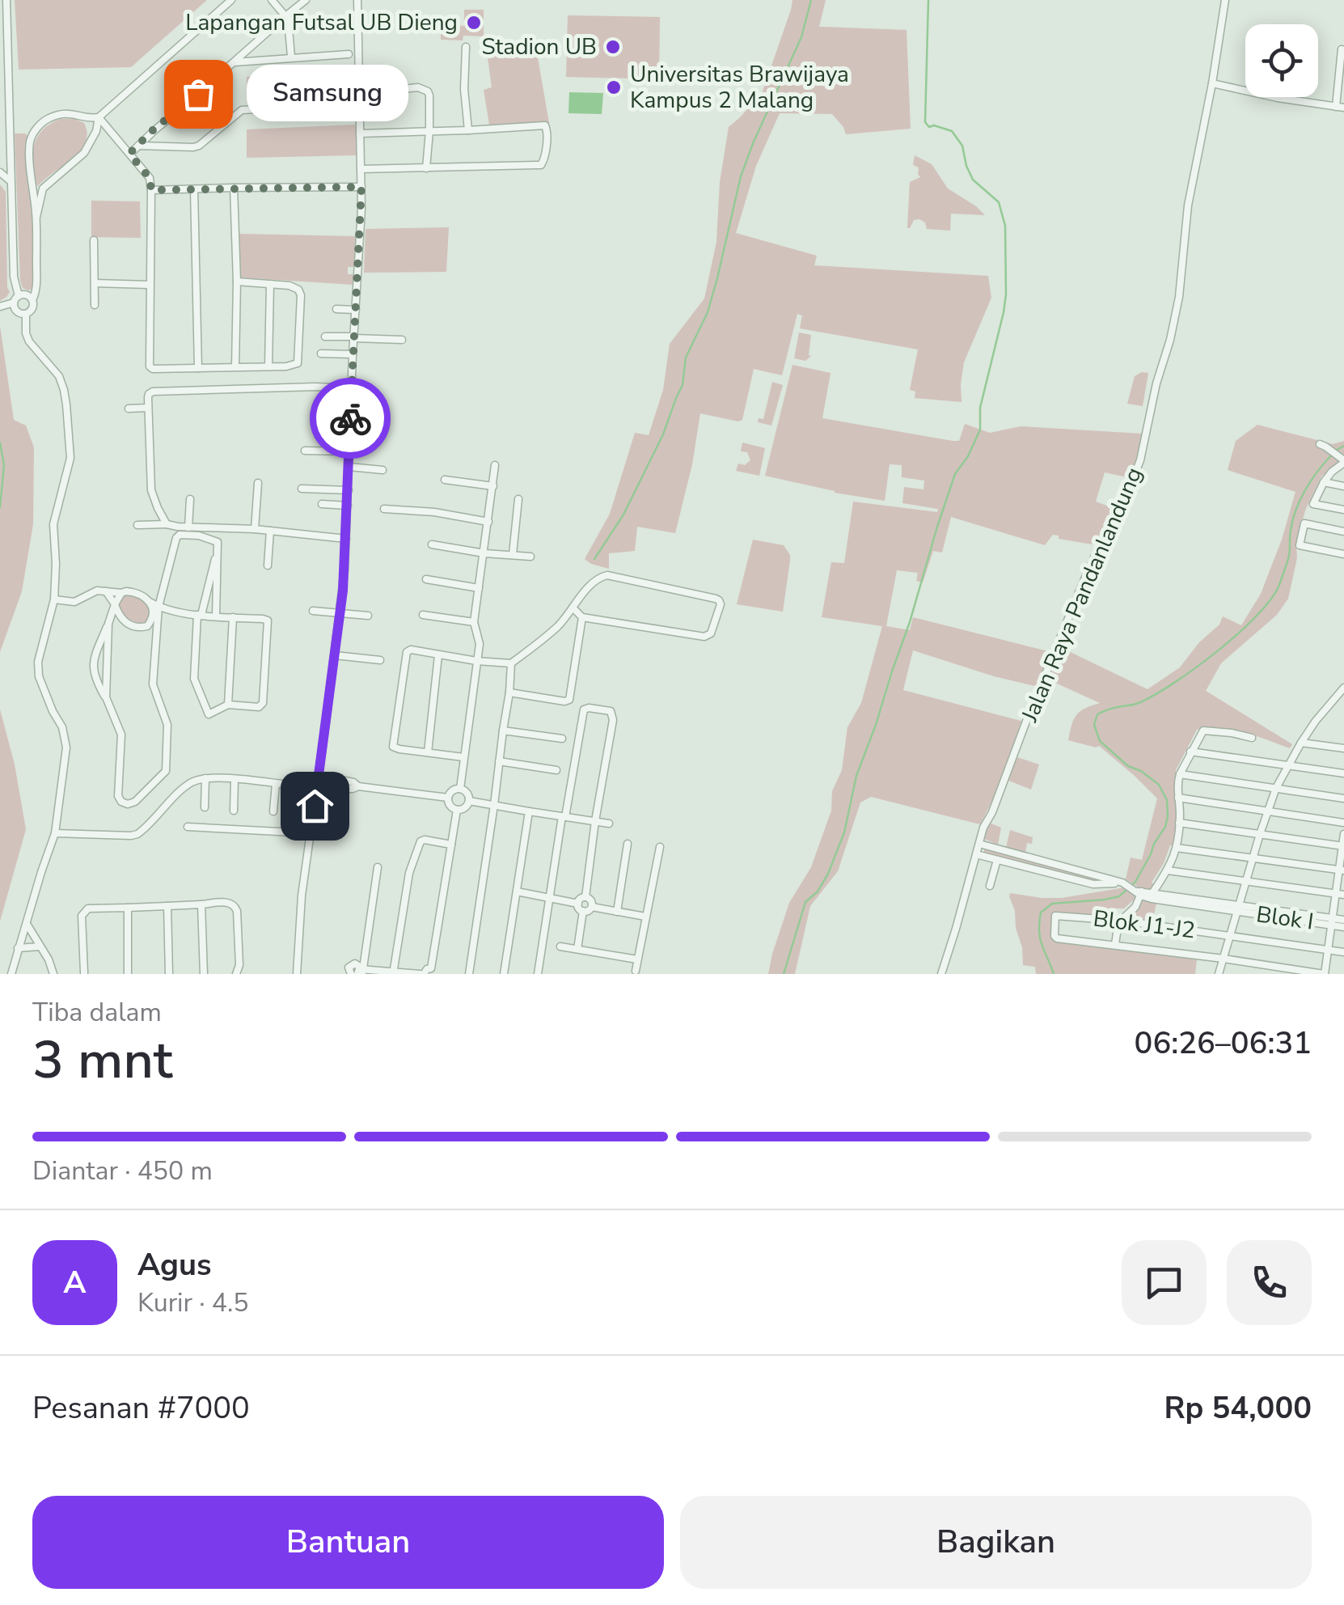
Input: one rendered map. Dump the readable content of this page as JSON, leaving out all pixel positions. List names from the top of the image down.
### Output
{
  "streets": {
    "street": ["Jalan Raya Pandanlandung", "Blok J1-J2"]
  },
  "places": [
    "Lapangan Futsal UB Dieng",
    "Stadion UB",
    "Universitas Brawijaya Kampus 2 Malang",
    "Samsung"
  ],
  "page": {
    "bubble": "Samsung",
    "heading": ["3 mnt", "Tiba dalam", "06:26–06:31"],
    "panel": [
      "Agus",
      "Kurir · 4.5",
      "Pesanan #7000",
      "Rp 54,000"
    ],
    "bar": "Diantar · 450 m",
    "round": "A",
    "buttons": ["Bantuan", "Bagikan"]
  }
}
